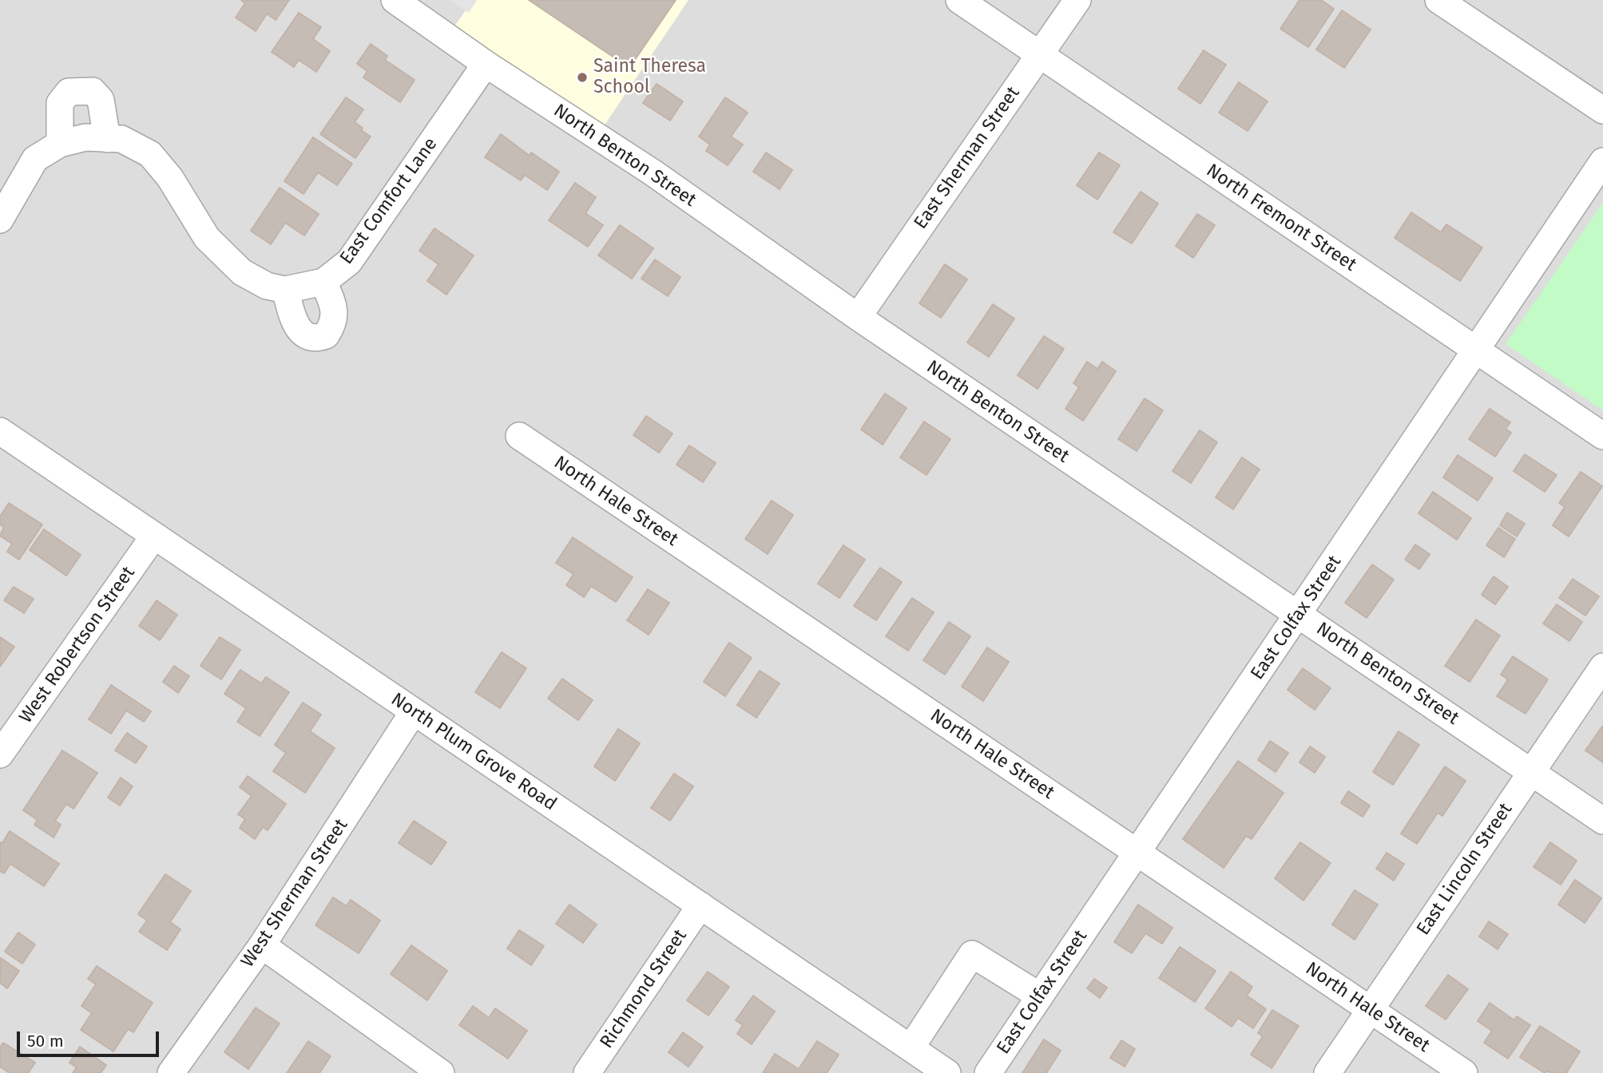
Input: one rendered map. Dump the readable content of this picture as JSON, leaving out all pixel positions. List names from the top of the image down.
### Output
{
  "streets": {
    "street": [
      "North Benton Street",
      "East Sherman Street",
      "East Comfort Lane",
      "North Fremont Street",
      "North Hale Street",
      "East Colfax Street",
      "West Robertson Street",
      "North Plum Grove Road",
      "East Lincoln Street",
      "West Sherman Street",
      "Richmond Street"
    ]
  },
  "crossings": [
    ["North Benton Street", "East Sherman Street"],
    ["North Benton Street", "East Comfort Lane"],
    ["North Benton Street", "East Colfax Street"],
    ["North Benton Street", "East Lincoln Street"],
    ["East Sherman Street", "North Fremont Street"],
    ["North Fremont Street", "East Colfax Street"],
    ["North Hale Street", "East Colfax Street"],
    ["North Hale Street", "East Lincoln Street"],
    ["West Robertson Street", "North Plum Grove Road"],
    ["North Plum Grove Road", "West Sherman Street"],
    ["North Plum Grove Road", "Richmond Street"]
  ],
  "places": ["Saint Theresa School"],
  "scale_bar": "50 m"
}
